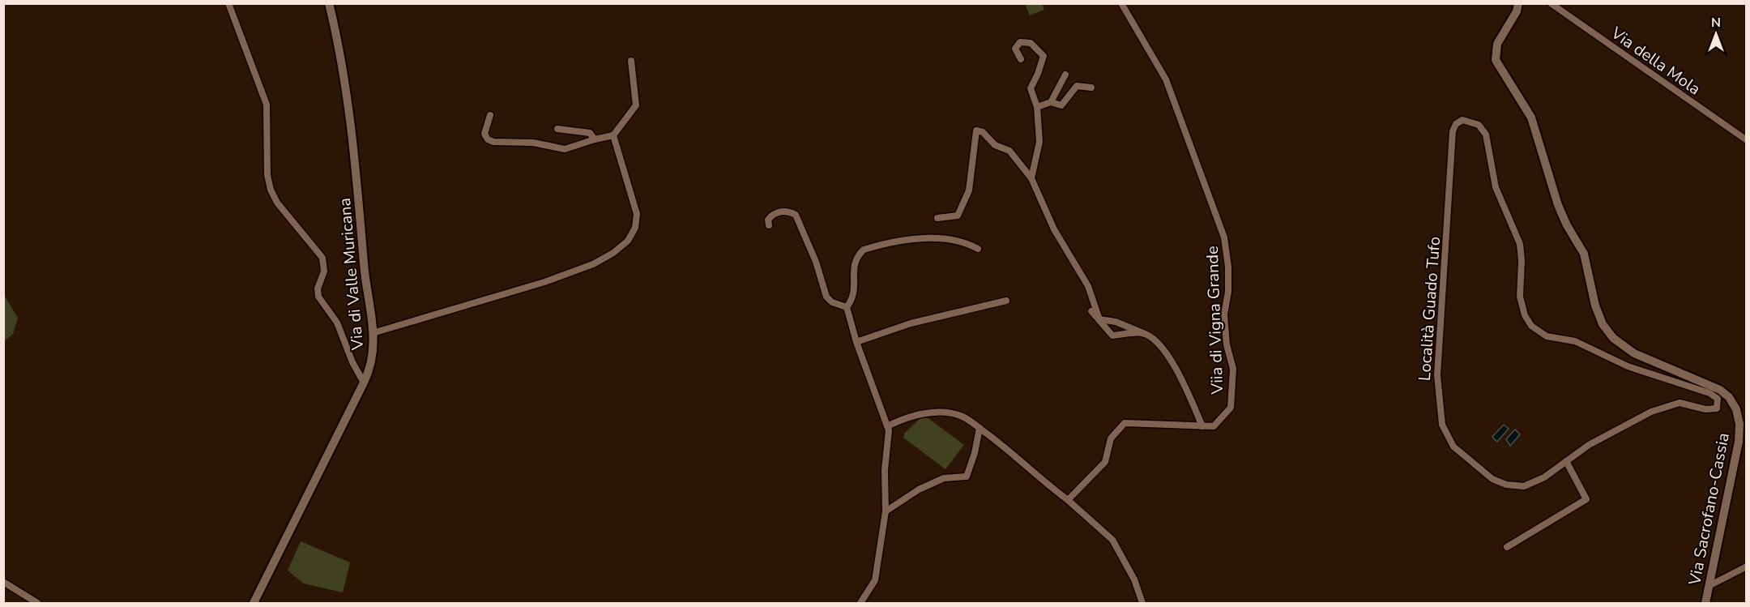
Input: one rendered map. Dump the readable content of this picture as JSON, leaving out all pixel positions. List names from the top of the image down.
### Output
{
  "streets": {
    "street": [
      "Via della Mola",
      "Via di Valle Muricana",
      "Località Guado Tufo",
      "Viia di Vigna Grande",
      "Via Sacrofano-Cassia"
    ]
  },
  "crossings": [
    ["Località Guado Tufo", "Via Sacrofano-Cassia"]
  ],
  "north": "top"
}
